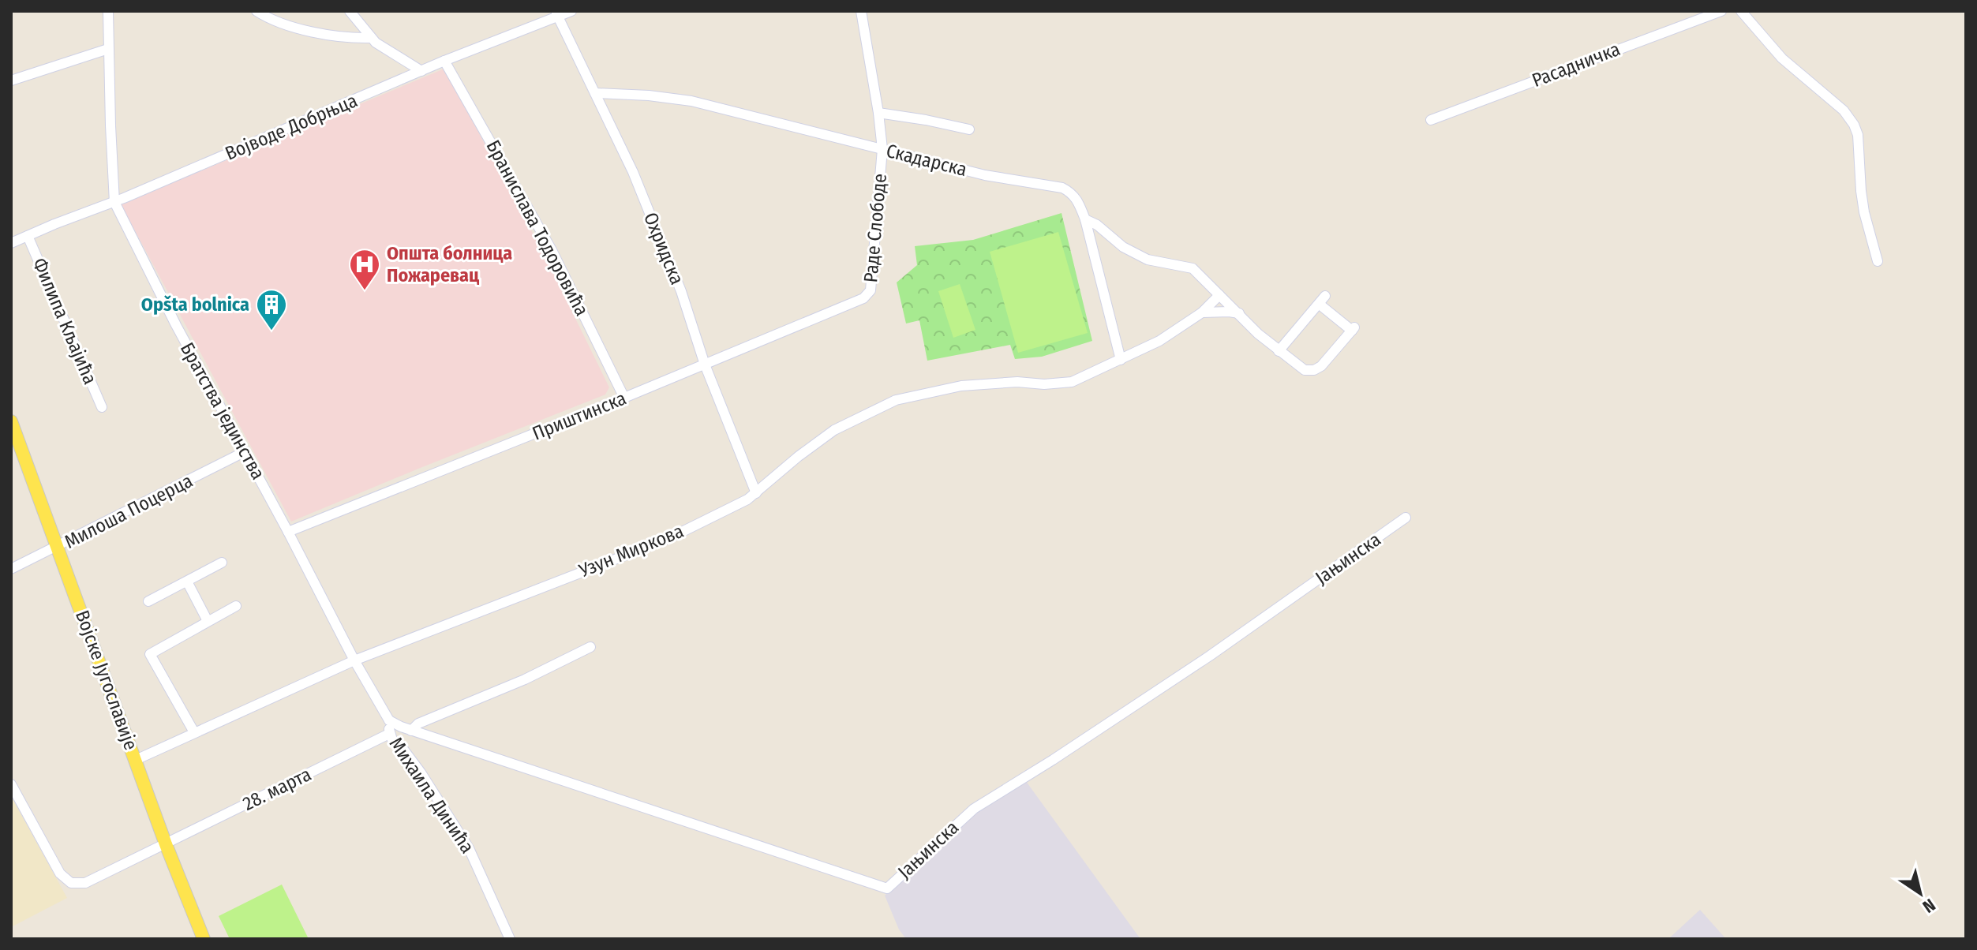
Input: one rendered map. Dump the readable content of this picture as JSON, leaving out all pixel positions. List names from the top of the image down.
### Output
{
  "streets": {
    "main road": ["Војске Југославије"],
    "street": [
      "Расадничка",
      "Војводе Добрњца",
      "Скадарска",
      "Бранислава Тодоровића",
      "Раде Слободе",
      "Охридска",
      "Филипа Кљајића",
      "Братства јединства",
      "Приштинска",
      "Милоша Поцерца",
      "Узун Миркова",
      "Јањинска",
      "28. марта",
      "Михаила Динића"
    ]
  },
  "crossings": [
    ["Војводе Добрњца", "Бранислава Тодоровића"],
    ["Војводе Добрњца", "Охридска"],
    ["Војводе Добрњца", "Филипа Кљајића"],
    ["Војводе Добрњца", "Братства јединства"],
    ["Скадарска", "Раде Слободе"],
    ["Скадарска", "Охридска"],
    ["Скадарска", "Узун Миркова"],
    ["Бранислава Тодоровића", "Приштинска"],
    ["Раде Слободе", "Приштинска"],
    ["Охридска", "Приштинска"],
    ["Охридска", "Узун Миркова"],
    ["Братства јединства", "Приштинска"],
    ["Братства јединства", "Милоша Поцерца"],
    ["Братства јединства", "Узун Миркова"],
    ["Братства јединства", "Јањинска"],
    ["Братства јединства", "Михаила Динића"],
    ["Милоша Поцерца", "Војске Југославије"],
    ["Узун Миркова", "Војске Југославије"],
    ["Јањинска", "Михаила Динића"],
    ["Војске Југославије", "28. марта"],
    ["28. марта", "Михаила Динића"]
  ],
  "places": {
    "hospital": ["Општа болница Пожаревац"],
    "building": ["Opšta bolnica"]
  },
  "north": "bottom right"
}
